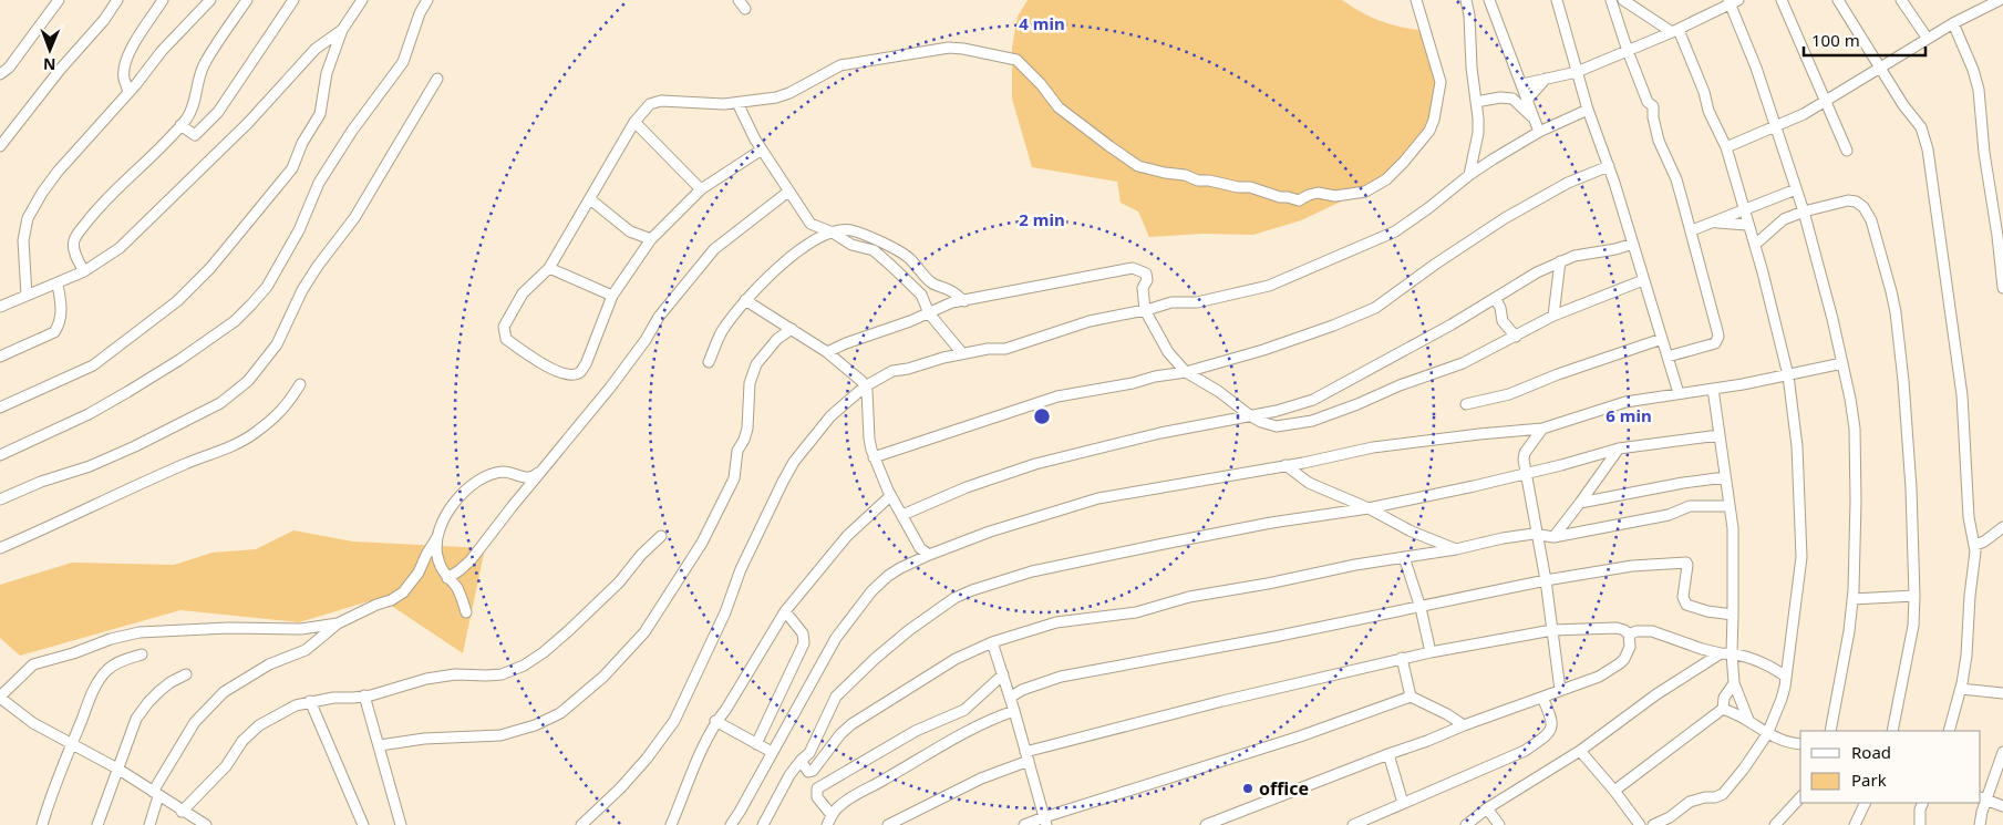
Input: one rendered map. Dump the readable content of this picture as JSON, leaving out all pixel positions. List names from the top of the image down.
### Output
{
  "places": ["office"],
  "legend": ["Road", "Park"],
  "scale_bar": "100 m",
  "north": "bottom",
  "rings": ["4 min", "2 min", "6 min"]
}
